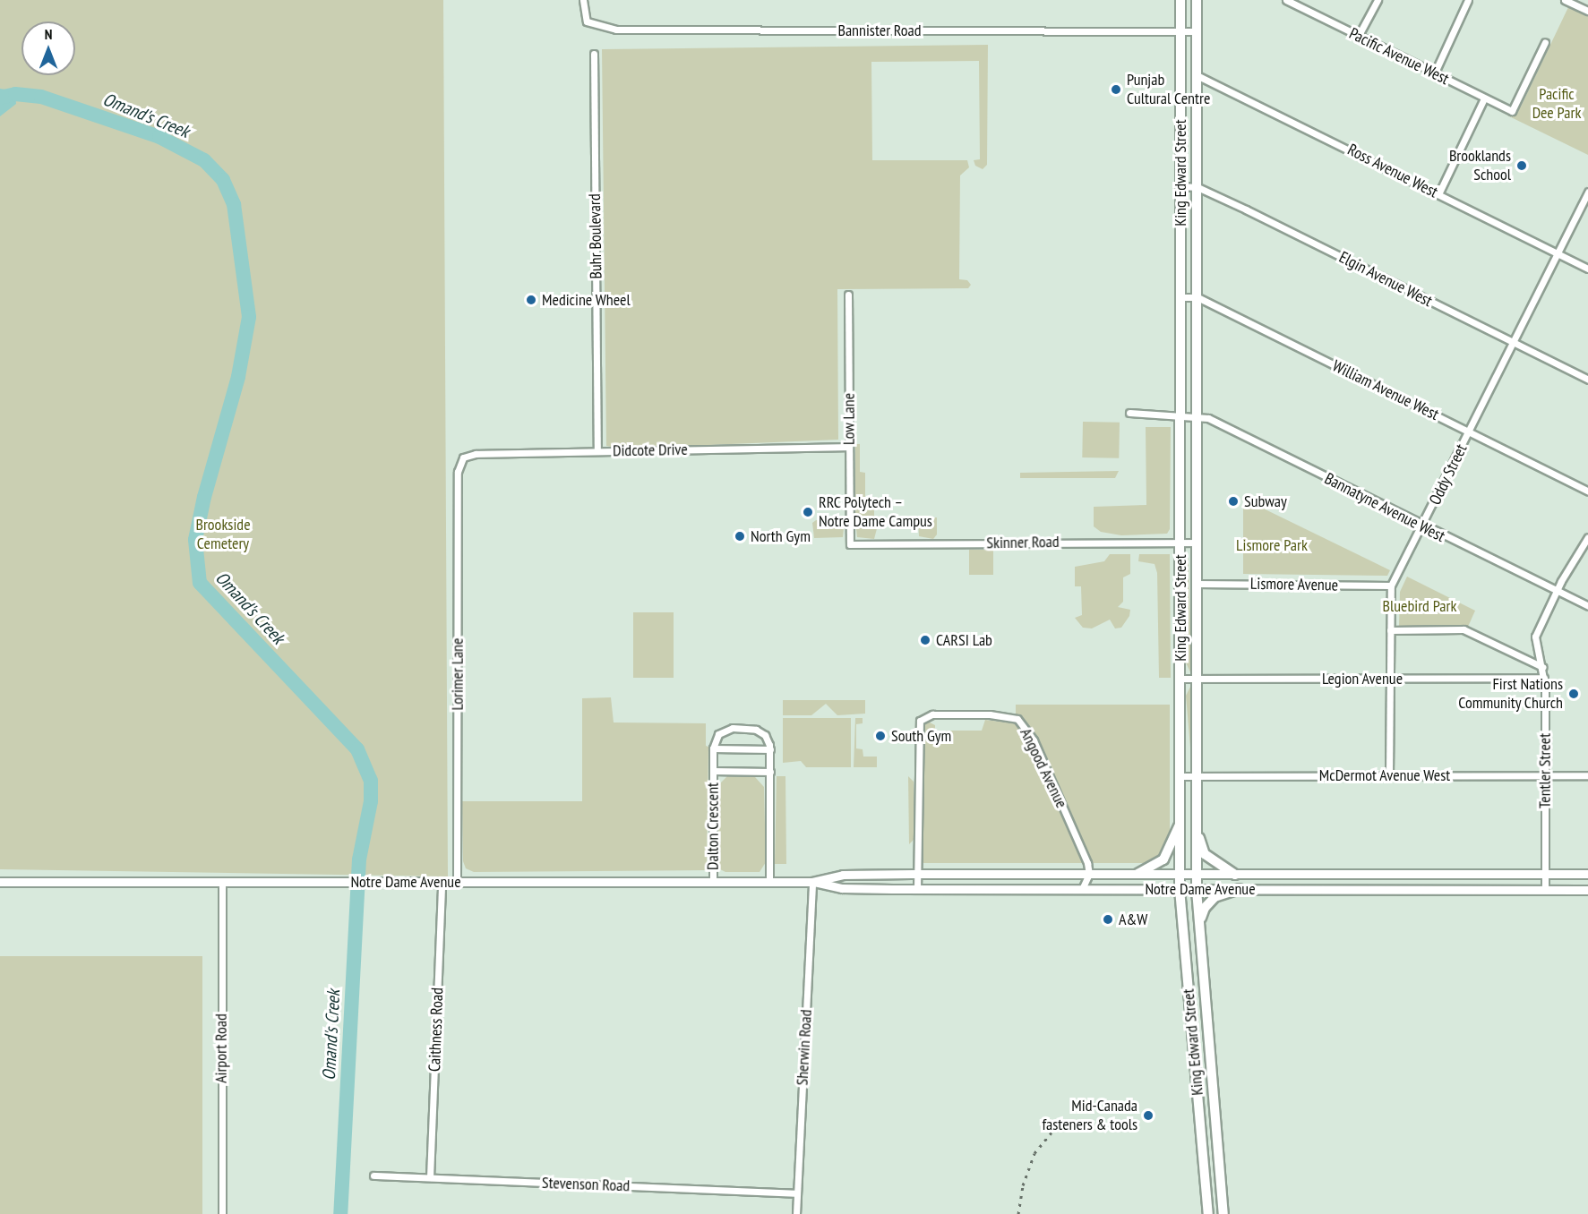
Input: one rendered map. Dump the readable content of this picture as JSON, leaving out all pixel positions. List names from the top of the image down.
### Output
{
  "streets": {
    "main road": ["King Edward Street"],
    "street": [
      "Bannister Road",
      "Pacific Avenue West",
      "Ross Avenue West",
      "Buhr Boulevard",
      "Elgin Avenue West",
      "William Avenue West",
      "Low Lane",
      "Didcote Drive",
      "Oddy Street",
      "Bannatyne Avenue West",
      "Skinner Road",
      "Lismore Avenue",
      "Lorimer Lane",
      "Legion Avenue",
      "Angood Avenue",
      "Tentler Street",
      "McDermot Avenue West",
      "Dalton Crescent",
      "Notre Dame Avenue",
      "Caithness Road",
      "Sherwin Road",
      "Airport Road",
      "Stevenson Road"
    ]
  },
  "crossings": [
    ["Bannister Road", "King Edward Street"],
    ["Ross Avenue West", "King Edward Street"],
    ["Ross Avenue West", "Oddy Street"],
    ["King Edward Street", "Elgin Avenue West"],
    ["King Edward Street", "William Avenue West"],
    ["King Edward Street", "Bannatyne Avenue West"],
    ["King Edward Street", "Skinner Road"],
    ["King Edward Street", "Lismore Avenue"],
    ["King Edward Street", "Legion Avenue"],
    ["King Edward Street", "McDermot Avenue West"],
    ["King Edward Street", "Notre Dame Avenue"],
    ["Buhr Boulevard", "Didcote Drive"],
    ["Elgin Avenue West", "Oddy Street"],
    ["William Avenue West", "Oddy Street"],
    ["Low Lane", "Didcote Drive"],
    ["Low Lane", "Skinner Road"],
    ["Didcote Drive", "Lorimer Lane"],
    ["Oddy Street", "Bannatyne Avenue West"],
    ["Oddy Street", "Lismore Avenue"],
    ["Oddy Street", "Legion Avenue"],
    ["Oddy Street", "McDermot Avenue West"],
    ["Bannatyne Avenue West", "Tentler Street"],
    ["Lorimer Lane", "Notre Dame Avenue"],
    ["Legion Avenue", "Tentler Street"],
    ["Angood Avenue", "Notre Dame Avenue"],
    ["Tentler Street", "McDermot Avenue West"],
    ["Tentler Street", "Notre Dame Avenue"],
    ["Dalton Crescent", "Notre Dame Avenue"],
    ["Notre Dame Avenue", "Caithness Road"],
    ["Notre Dame Avenue", "Sherwin Road"],
    ["Notre Dame Avenue", "Airport Road"],
    ["Caithness Road", "Stevenson Road"],
    ["Sherwin Road", "Stevenson Road"]
  ],
  "water": ["Omand's Creek"],
  "parks": [
    "Pacific Dee Park",
    "Brookside Cemetery",
    "Lismore Park",
    "Bluebird Park"
  ],
  "places": [
    "Punjab Cultural Centre",
    "Brooklands School",
    "Medicine Wheel",
    "Subway",
    "RRC Polytech – Notre Dame Campus",
    "North Gym",
    "CARSI Lab",
    "First Nations Community Church",
    "South Gym",
    "A&W",
    "Mid-Canada fasteners & tools"
  ],
  "north": "top"
}
